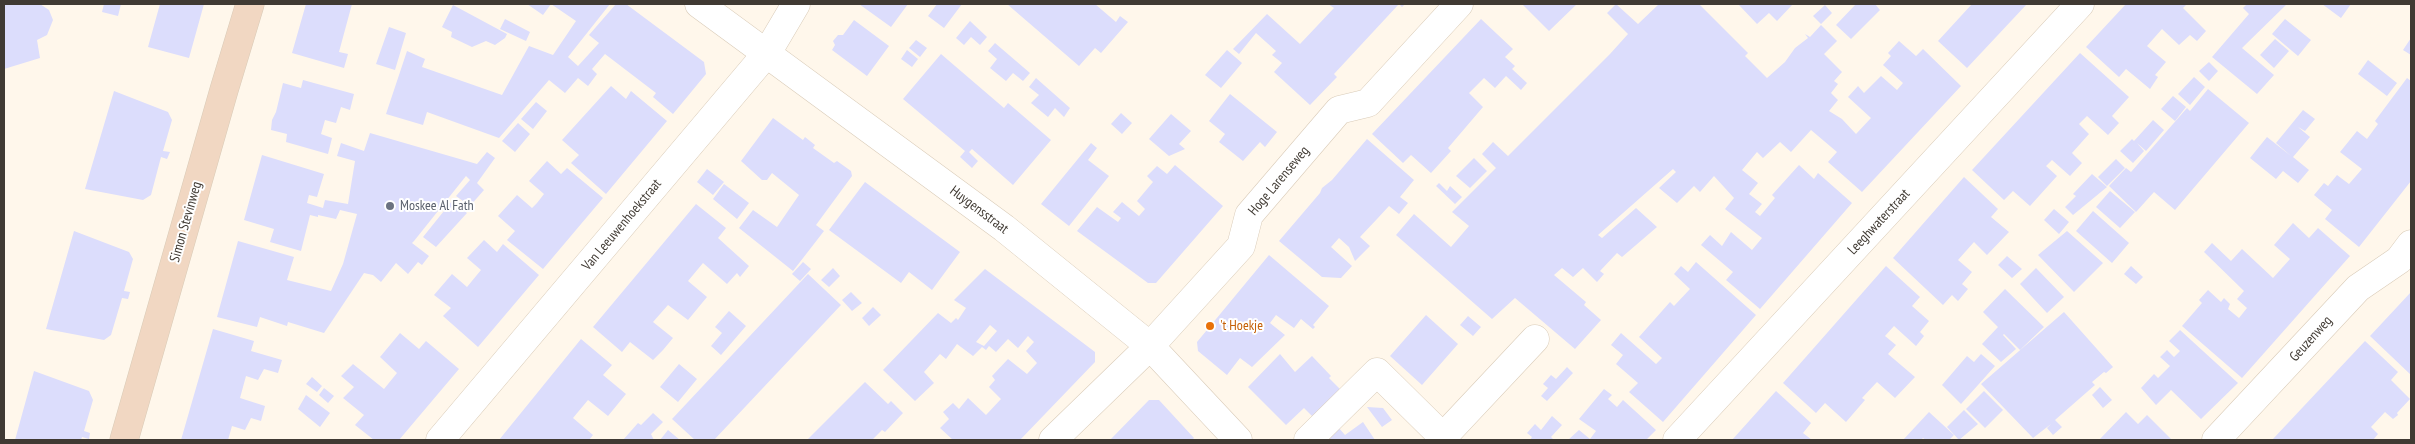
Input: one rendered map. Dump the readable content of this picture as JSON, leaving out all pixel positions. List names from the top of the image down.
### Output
{
  "streets": {
    "street": [
      "Hoge Larenseweg",
      "Huygensstraat",
      "Simon Stevinweg",
      "Leeghwaterstraat",
      "Van Leeuwenhoekstraat",
      "Geuzenweg"
    ]
  },
  "crossings": [
    ["Hoge Larenseweg", "Huygensstraat"],
    ["Huygensstraat", "Van Leeuwenhoekstraat"]
  ],
  "places": ["Moskee Al Fath", "'t Hoekje"]
}
